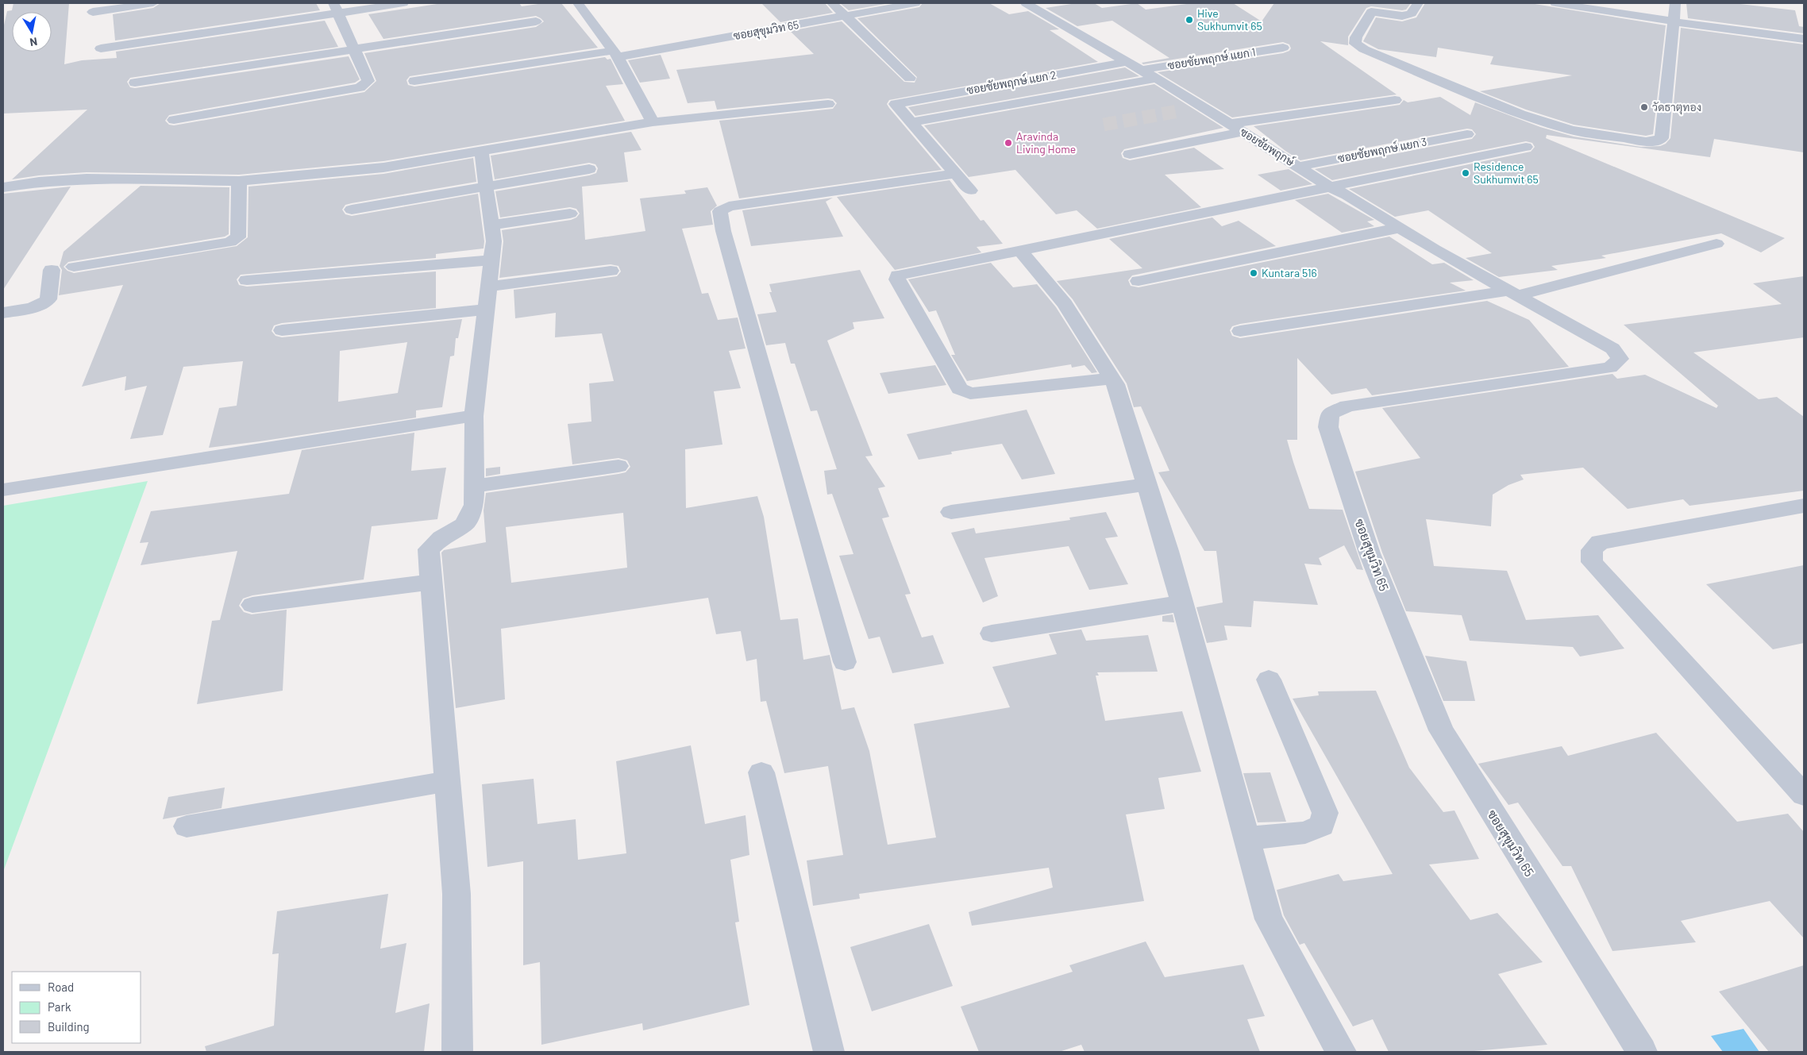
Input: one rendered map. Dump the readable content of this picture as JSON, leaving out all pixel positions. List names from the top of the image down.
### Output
{
  "streets": {
    "street": [
      "ซอยสุขุมวิท 65",
      "ซอยชัยพฤกษ์ แยก 1",
      "ซอยชัยพฤกษ์ แยก 2",
      "ซอยชัยพฤกษ์",
      "ซอยชัยพฤกษ์ แยก 3"
    ]
  },
  "crossings": [
    ["ซอยสุขุมวิท 65", "ซอยชัยพฤกษ์"],
    ["ซอยชัยพฤกษ์ แยก 1", "ซอยชัยพฤกษ์"],
    ["ซอยชัยพฤกษ์ แยก 2", "ซอยชัยพฤกษ์"],
    ["ซอยชัยพฤกษ์", "ซอยชัยพฤกษ์ แยก 3"]
  ],
  "places": [
    "Hive Sukhumvit 65",
    "วัดธาตุทอง",
    "Aravinda Living Home",
    "Residence Sukhumvit 65",
    "Kuntara 516"
  ],
  "legend": ["Road", "Park", "Building"],
  "north": "bottom"
}
